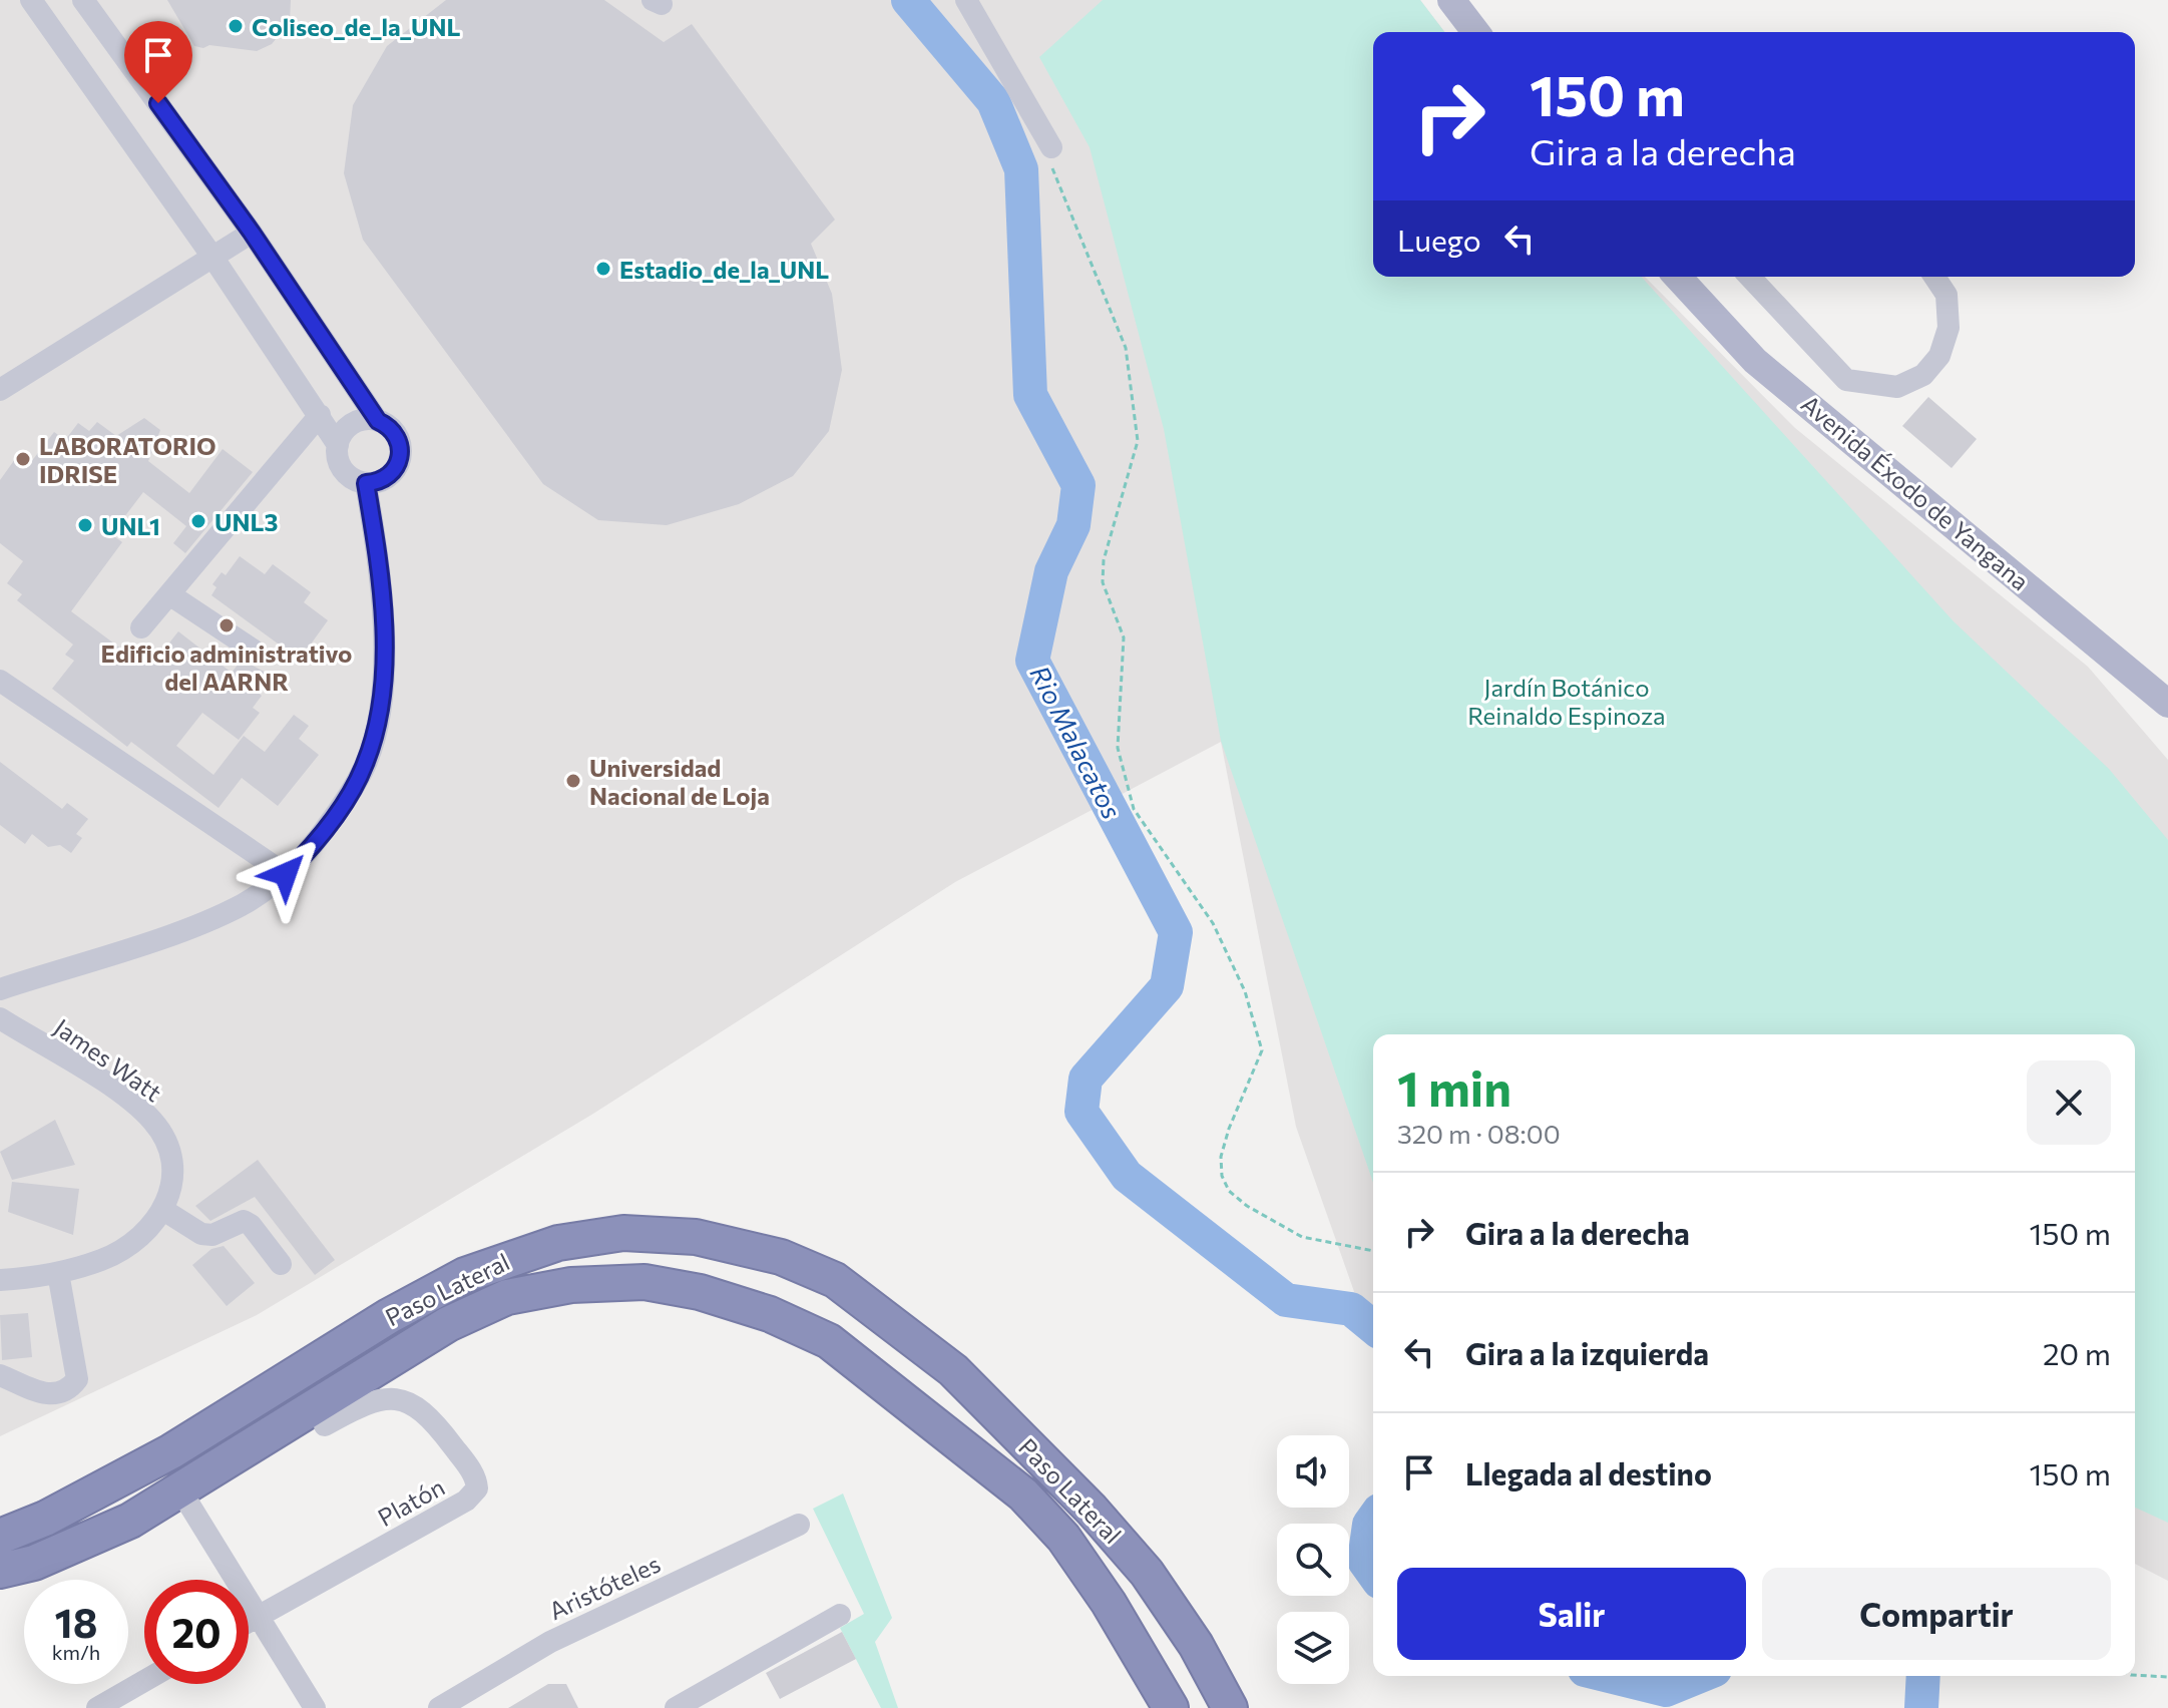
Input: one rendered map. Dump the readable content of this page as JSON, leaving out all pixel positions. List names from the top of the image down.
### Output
{
  "streets": {
    "highway": ["Paso Lateral"],
    "main road": ["Avenida Éxodo de Yangana"],
    "street": ["James Watt", "Platón", "Aristóteles"]
  },
  "water": ["Rio Malacatos"],
  "parks": ["Jardín Botánico Reinaldo Espinoza"],
  "places": [
    "Coliseo_de_la_UNL",
    "Estadio_de_la_UNL",
    "LABORATORIO IDRISE",
    "UNL3",
    "UNL1",
    "Edificio administrativo del AARNR",
    "Universidad Nacional de Loja"
  ],
  "page": {
    "turn": ["150 m", "Gira a la derecha"],
    "then": "Luego",
    "heading": ["1 min", "320 m · 08:00"],
    "list": [
      {
        "name": "Gira a la derecha",
        "value": "150 m"
      },
      {
        "name": "Gira a la izquierda",
        "value": "20 m"
      },
      {
        "name": "Llegada al destino",
        "value": "150 m"
      }
    ],
    "buttons": ["Salir", "Compartir"],
    "speed": "18 km/h",
    "limit": "20"
  }
}
